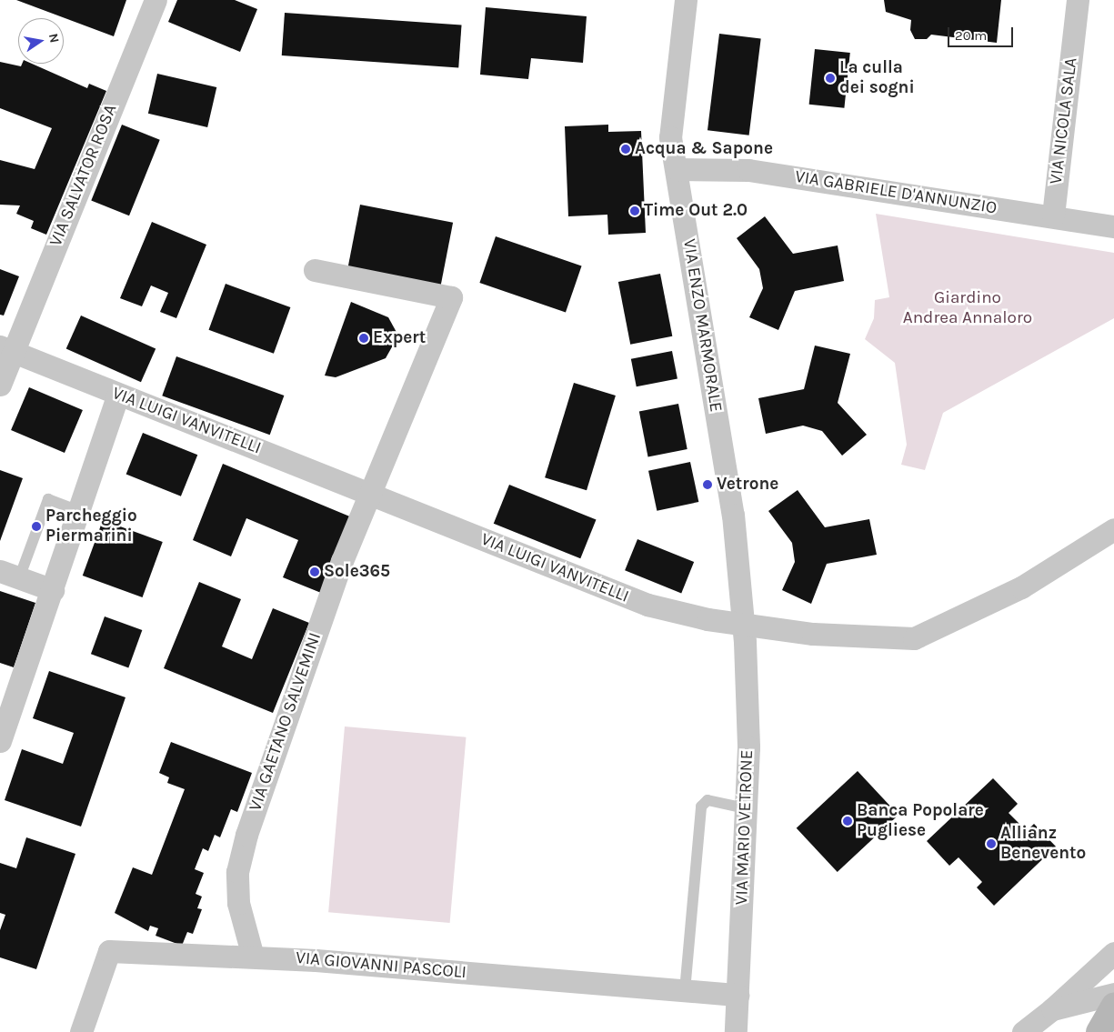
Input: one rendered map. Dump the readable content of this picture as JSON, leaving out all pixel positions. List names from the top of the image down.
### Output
{
  "streets": {
    "street": [
      "VIA NICOLA SALA",
      "VIA SALVATOR ROSA",
      "VIA GABRIELE D'ANNUNZIO",
      "VIA ENZO MARMORALE",
      "VIA LUIGI VANVITELLI",
      "VIA GAETANO SALVEMINI",
      "VIA MARIO VETRONE",
      "VIA GIOVANNI PASCOLI"
    ]
  },
  "crossings": [
    ["VIA NICOLA SALA", "VIA GABRIELE D'ANNUNZIO"],
    ["VIA SALVATOR ROSA", "VIA LUIGI VANVITELLI"],
    ["VIA GABRIELE D'ANNUNZIO", "VIA ENZO MARMORALE"],
    ["VIA ENZO MARMORALE", "VIA LUIGI VANVITELLI"],
    ["VIA ENZO MARMORALE", "VIA MARIO VETRONE"],
    ["VIA LUIGI VANVITELLI", "VIA GAETANO SALVEMINI"],
    ["VIA LUIGI VANVITELLI", "VIA MARIO VETRONE"],
    ["VIA GAETANO SALVEMINI", "VIA GIOVANNI PASCOLI"],
    ["VIA MARIO VETRONE", "VIA GIOVANNI PASCOLI"]
  ],
  "parks": ["Giardino Andrea Annaloro"],
  "places": [
    "La culla dei sogni",
    "Acqua & Sapone",
    "Time Out 2.0",
    "Expert",
    "Vetrone",
    "Parcheggio Piermarini",
    "Sole365",
    "Banca Popolare Pugliese",
    "Allianz Benevento"
  ],
  "scale_bar": "20 m",
  "north": "right"
}
